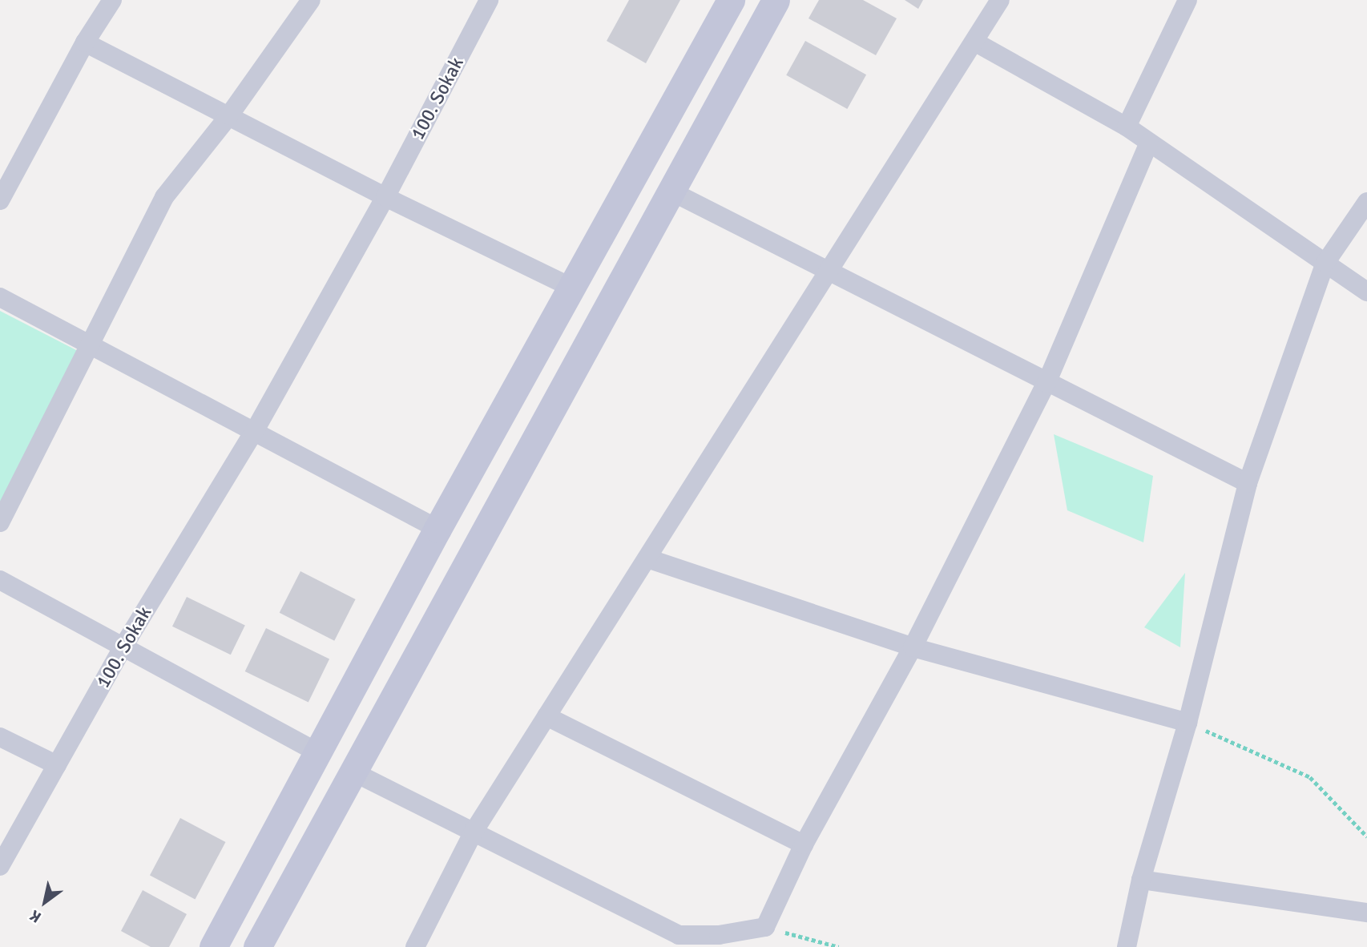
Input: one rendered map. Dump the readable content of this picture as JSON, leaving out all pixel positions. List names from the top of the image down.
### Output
{
  "streets": {
    "street": ["100. Sokak"]
  },
  "north": "bottom left"
}
